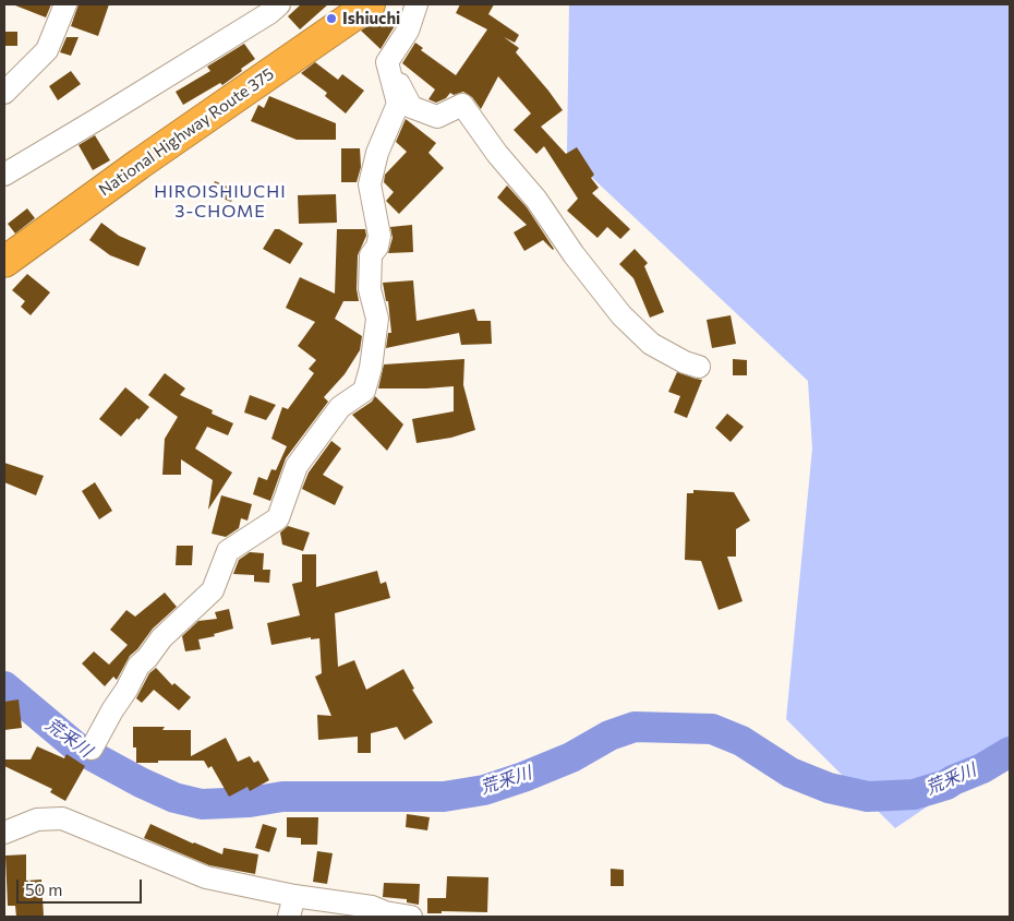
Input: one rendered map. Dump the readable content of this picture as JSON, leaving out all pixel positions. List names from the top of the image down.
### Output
{
  "streets": {
    "highway": ["National Highway Route 375"]
  },
  "districts": ["HIROISHIUCHI 3-CHOME"],
  "water": ["荒釆川"],
  "places": ["Ishiuchi"],
  "scale_bar": "50 m"
}
